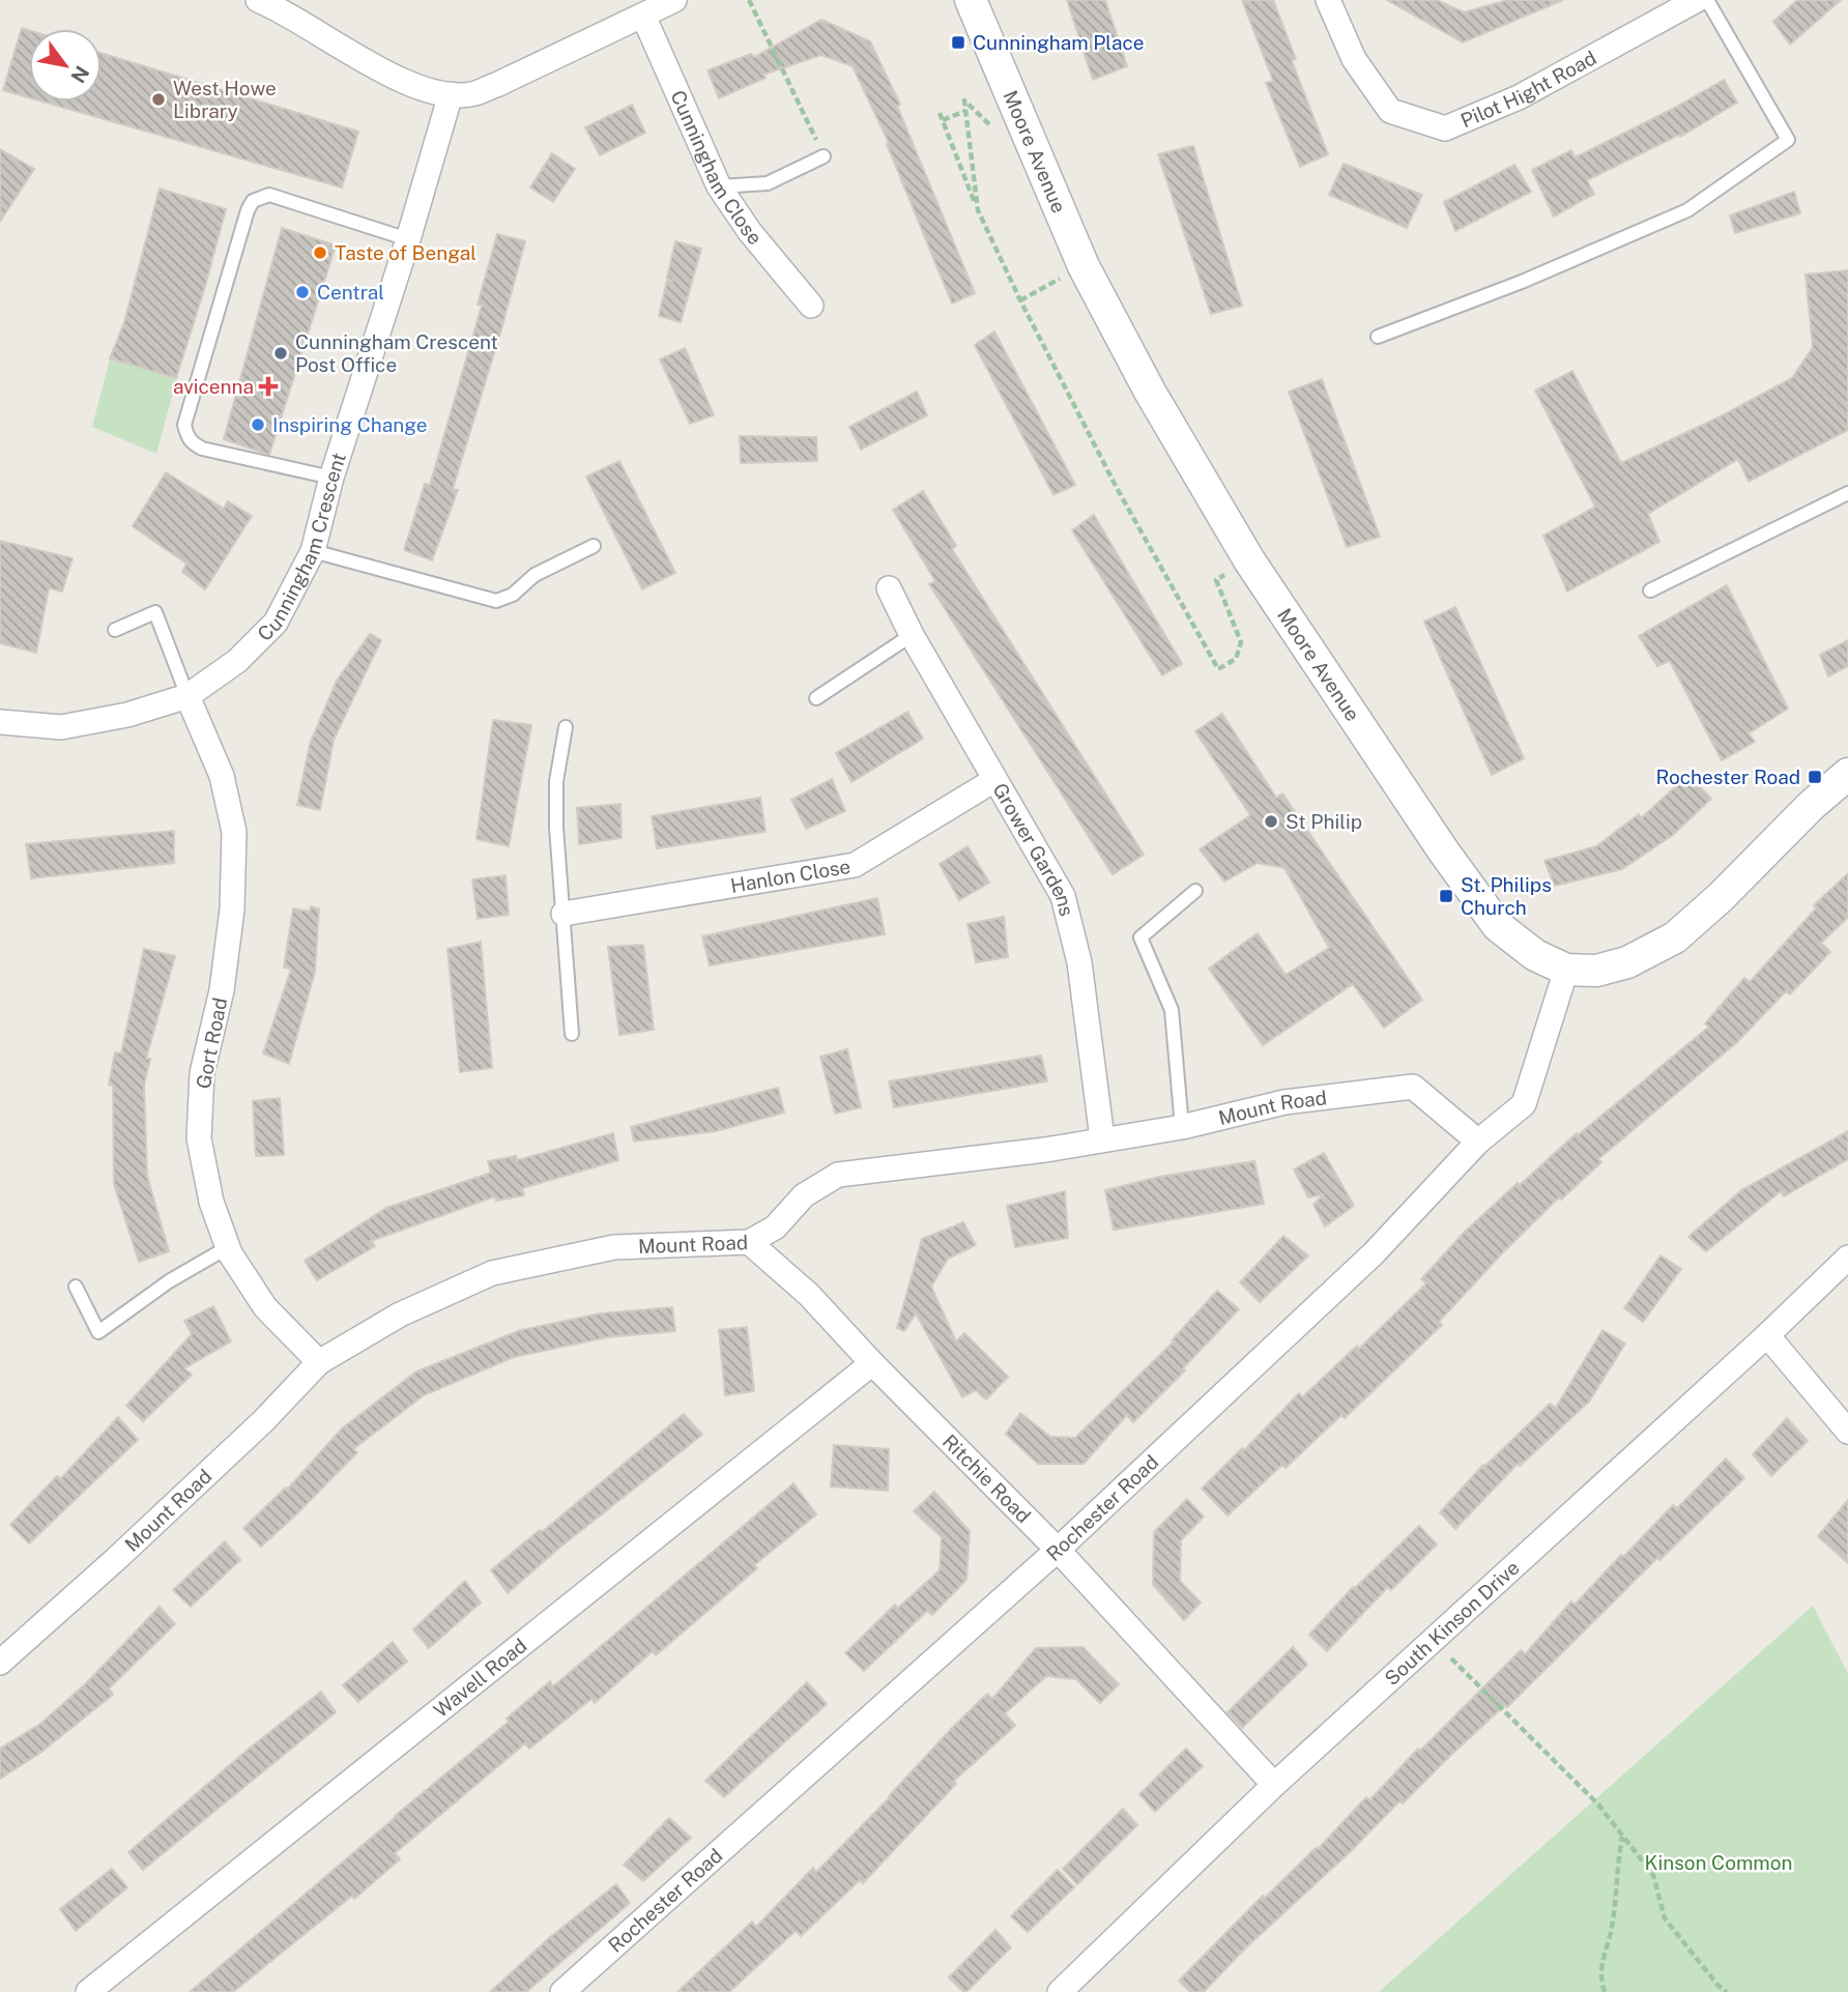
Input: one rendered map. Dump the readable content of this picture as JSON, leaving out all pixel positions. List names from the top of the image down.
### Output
{
  "streets": {
    "street": [
      "Pilot Hight Road",
      "Moore Avenue",
      "Cunningham Close",
      "Cunningham Crescent",
      "Grower Gardens",
      "Hanlon Close",
      "Gort Road",
      "Mount Road",
      "Ritchie Road",
      "Rochester Road",
      "South Kinson Drive",
      "Wavell Road"
    ]
  },
  "crossings": [
    ["Moore Avenue", "Rochester Road"],
    ["Cunningham Crescent", "Gort Road"],
    ["Grower Gardens", "Hanlon Close"],
    ["Grower Gardens", "Mount Road"],
    ["Gort Road", "Mount Road"],
    ["Mount Road", "Ritchie Road"],
    ["Mount Road", "Rochester Road"],
    ["Ritchie Road", "Rochester Road"],
    ["Ritchie Road", "South Kinson Drive"],
    ["Ritchie Road", "Wavell Road"]
  ],
  "parks": ["Kinson Common"],
  "places": {
    "transit": ["Cunningham Place", "Rochester Road", "St. Philips Church"],
    "other": [
      "West Howe Library",
      "Taste of Bengal",
      "Central",
      "Cunningham Crescent Post Office",
      "Inspiring Change",
      "St Philip"
    ],
    "health": ["avicenna"]
  },
  "north": "bottom right"
}
